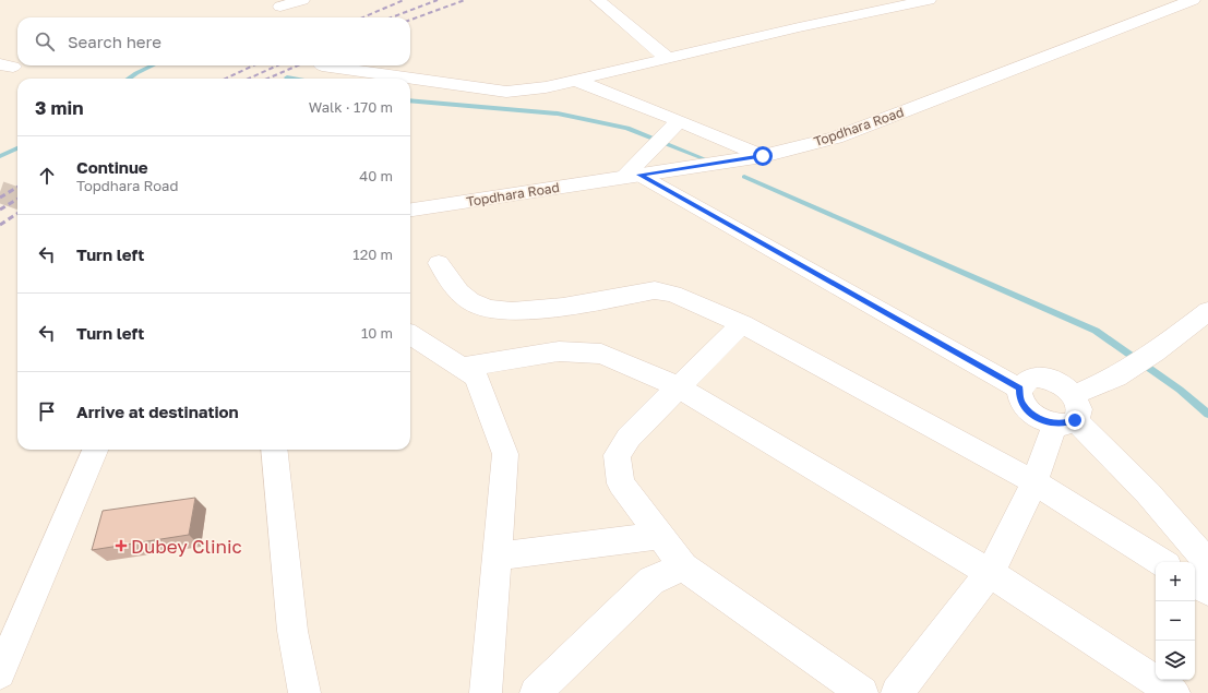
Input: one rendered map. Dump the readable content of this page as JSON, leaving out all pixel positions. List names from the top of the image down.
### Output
{
  "streets": {
    "street": ["Topdhara Road"]
  },
  "places": {
    "health": ["Dubey Clinic"]
  },
  "page": {
    "search": "Search here",
    "heading": ["3 min", "Walk · 170 m"],
    "list": [
      ["Continue", "Topdhara Road", "40 m"],
      ["Turn left", "120 m"],
      ["Turn left", "10 m"],
      "Arrive at destination"
    ],
    "map_buttons": ["+", "−"]
  }
}
